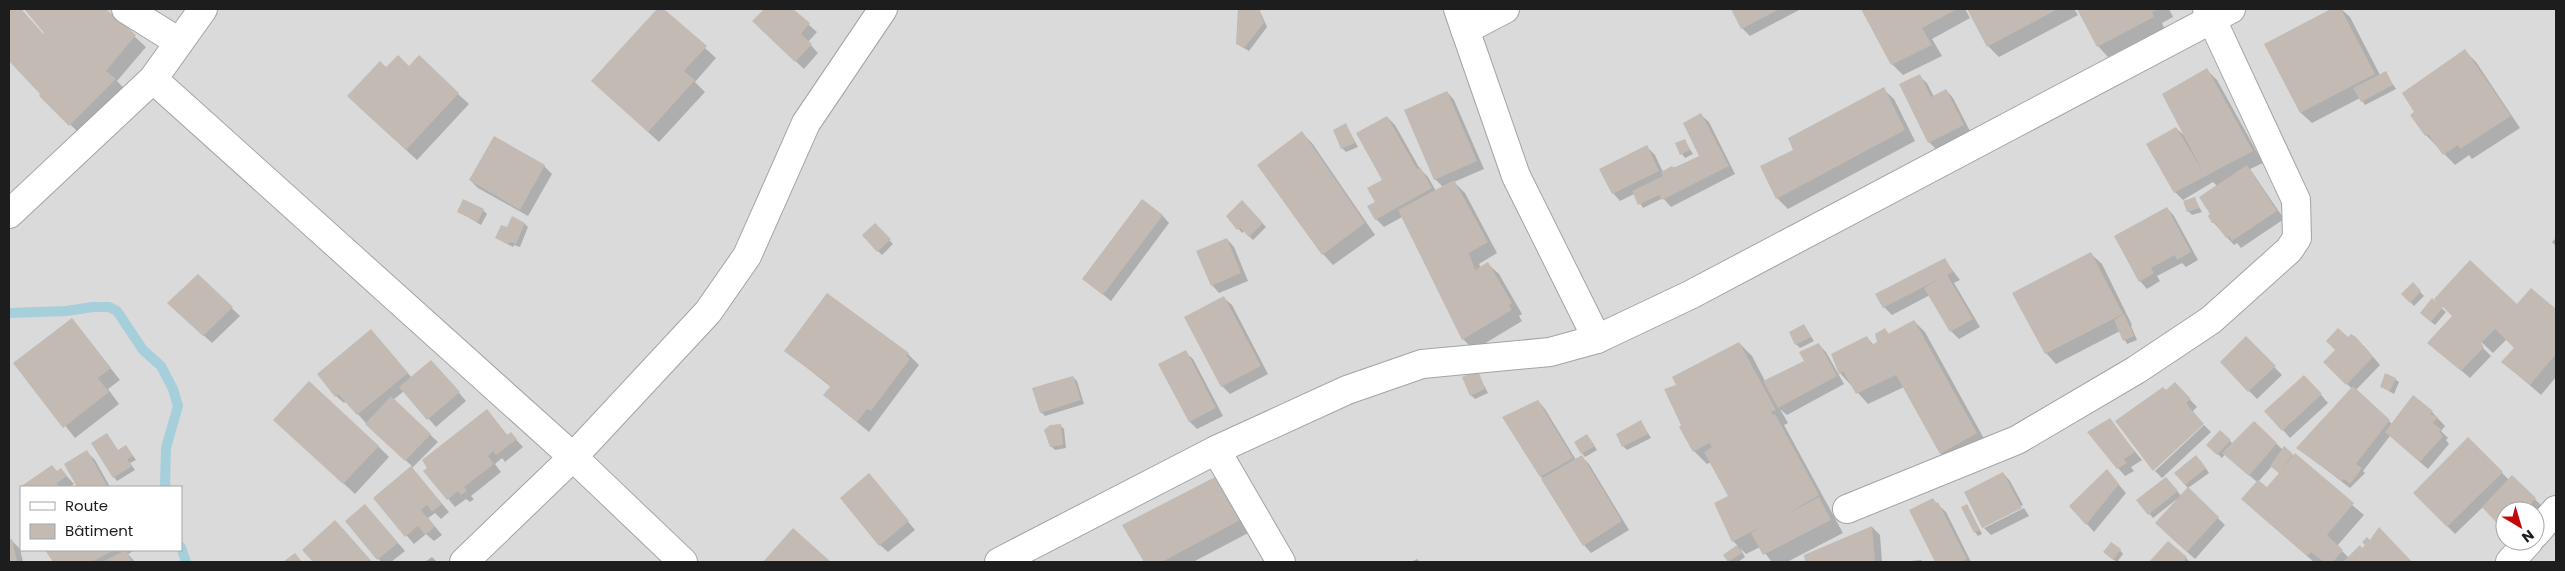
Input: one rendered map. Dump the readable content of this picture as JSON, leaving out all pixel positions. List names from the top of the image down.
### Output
{
  "legend": ["Route", "Bâtiment"],
  "north": "bottom right"
}
